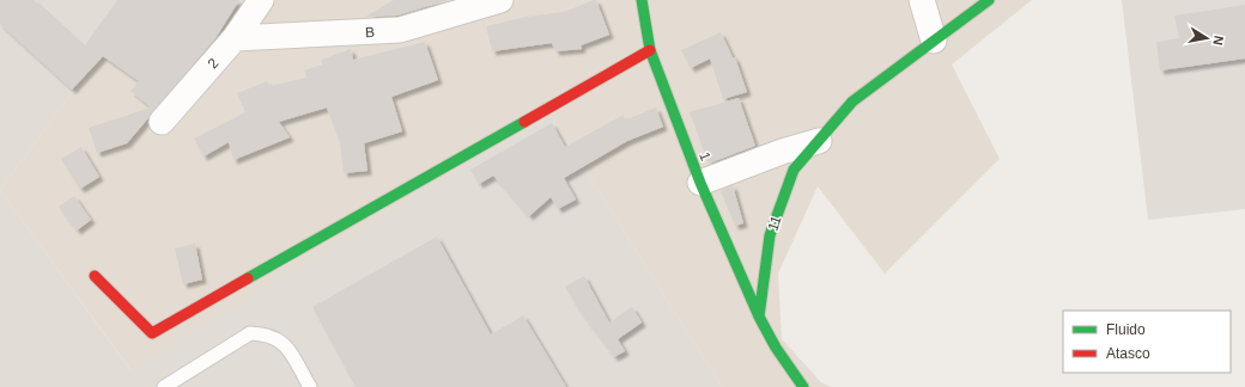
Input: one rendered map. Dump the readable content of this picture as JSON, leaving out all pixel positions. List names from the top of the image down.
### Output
{
  "streets": {
    "street": [
      "B",
      "2",
      "1",
      "11"
    ]
  },
  "crossings": [
    ["B", "2"],
    ["1", "11"]
  ],
  "legend": ["Fluido", "Atasco"],
  "north": "right"
}
